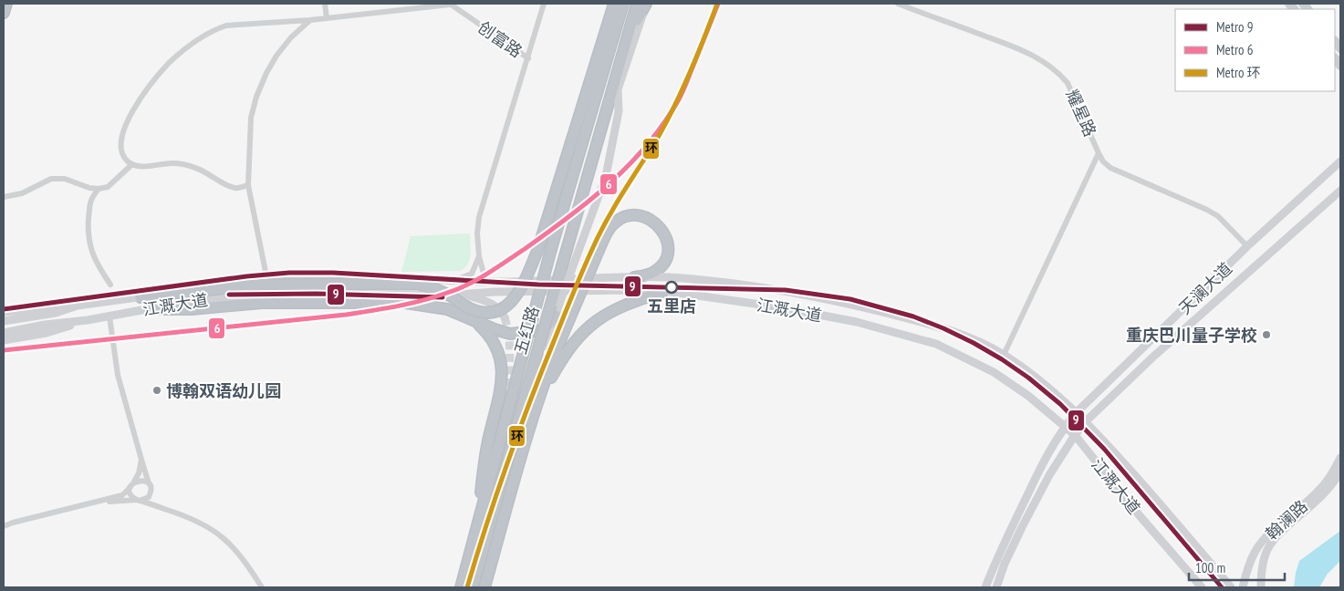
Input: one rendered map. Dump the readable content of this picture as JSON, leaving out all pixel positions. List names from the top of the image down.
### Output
{
  "streets": {
    "highway": ["五红路"],
    "main road": ["天澜大道", "江溉大道", "翰澜路"],
    "street": ["创富路", "耀星路"]
  },
  "crossings": [
    ["耀星路", "天澜大道"],
    ["天澜大道", "江溉大道"]
  ],
  "places": ["五里店", "重庆巴川量子学校", "博翰双语幼儿园"],
  "lines": ["metro line 6", "metro line 环", "metro line 9"],
  "legend": ["Metro 9", "Metro 6", "Metro 环"],
  "scale_bar": "100 m"
}
